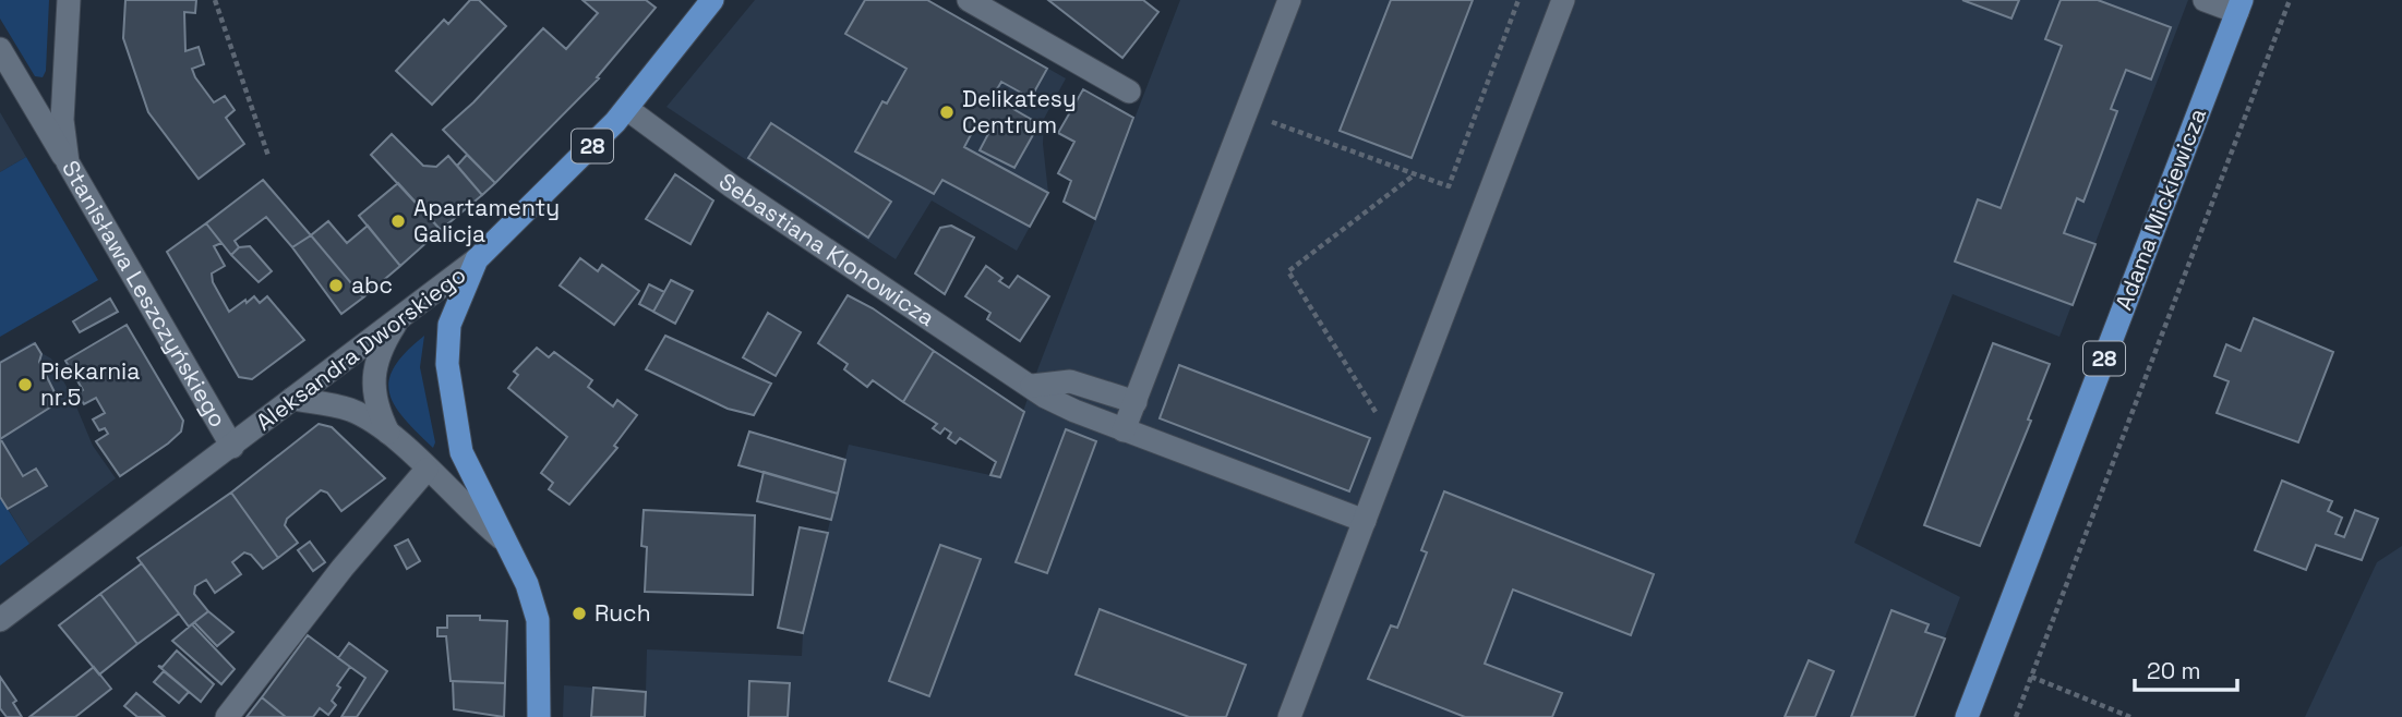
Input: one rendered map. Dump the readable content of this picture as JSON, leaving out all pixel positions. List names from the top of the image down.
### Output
{
  "streets": {
    "main road": ["28", "Adama Mickiewicza", "Aleksandra Dworskiego"],
    "street": ["Sebastiana Klonowicza", "Stanisława Leszczyńskiego"]
  },
  "crossings": [
    ["28", "Aleksandra Dworskiego"],
    ["Sebastiana Klonowicza", "Aleksandra Dworskiego"],
    ["Stanisława Leszczyńskiego", "Aleksandra Dworskiego"]
  ],
  "places": [
    "Delikatesy Centrum",
    "Apartamenty Galicja",
    "abc",
    "Piekarnia nr.5",
    "Ruch"
  ],
  "scale_bar": "20 m"
}
